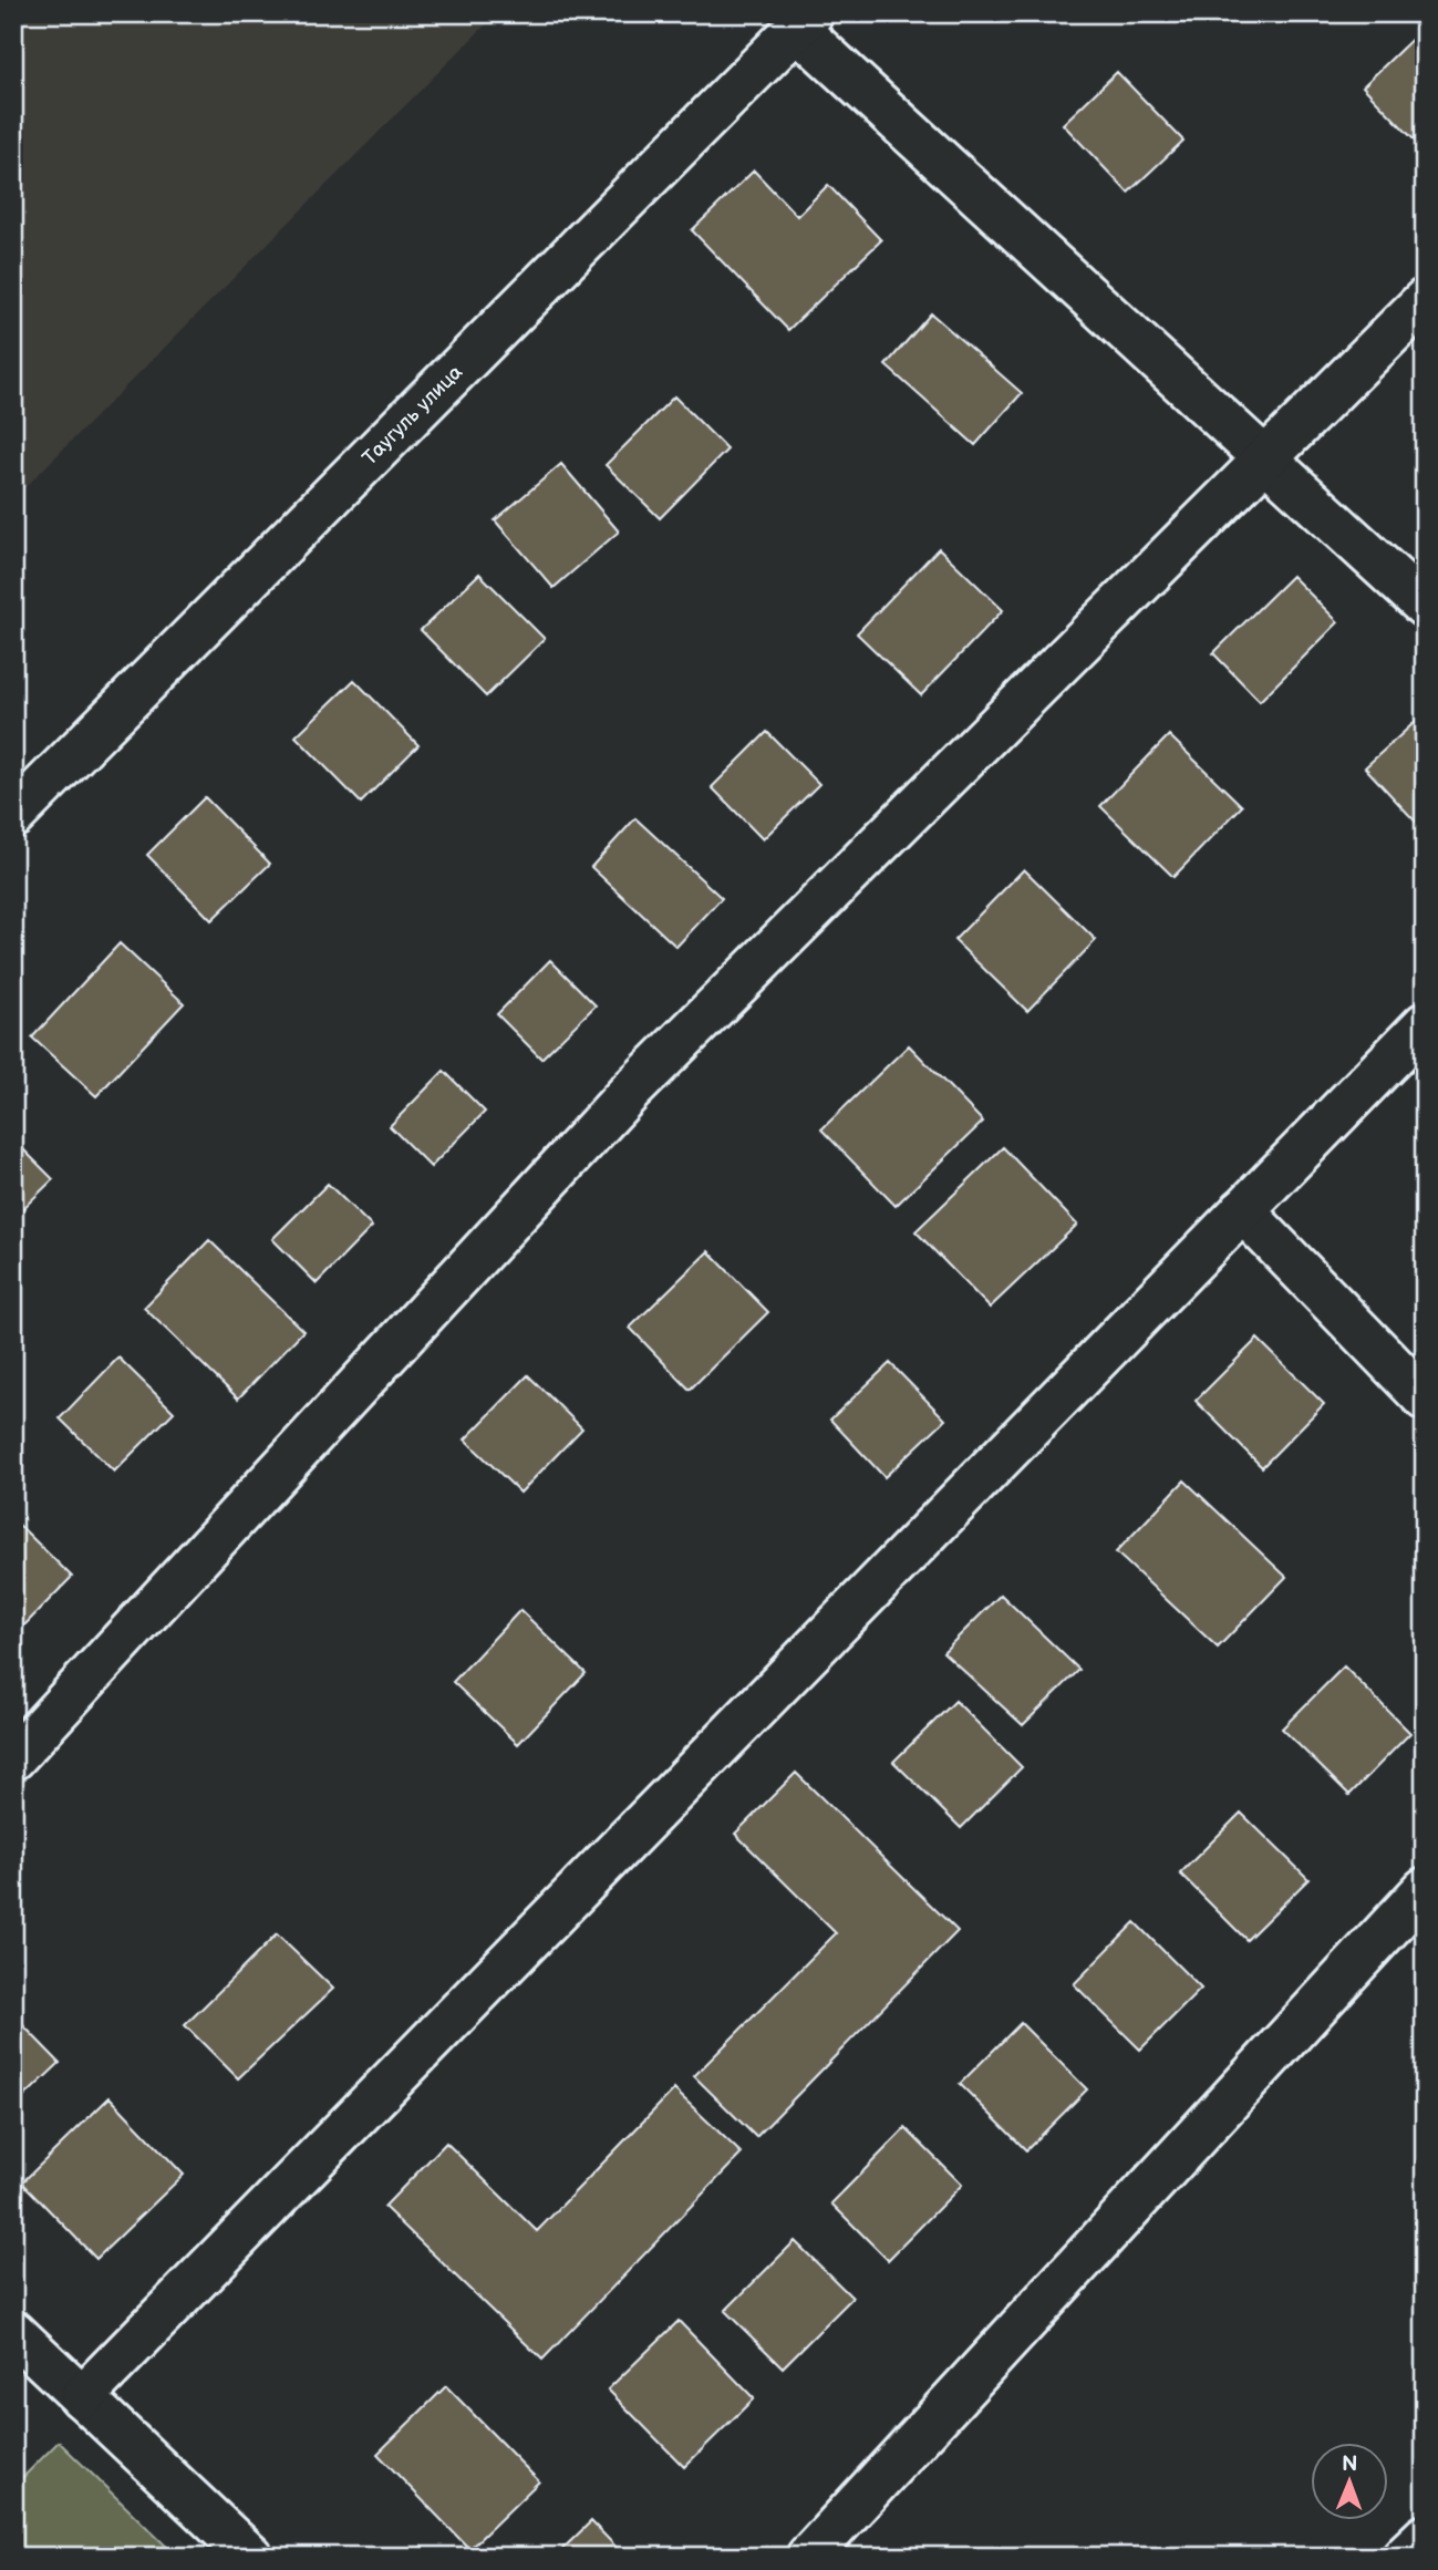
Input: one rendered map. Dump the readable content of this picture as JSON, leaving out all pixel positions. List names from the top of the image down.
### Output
{
  "streets": {
    "street": ["Таугуль улица"]
  },
  "north": "top"
}
